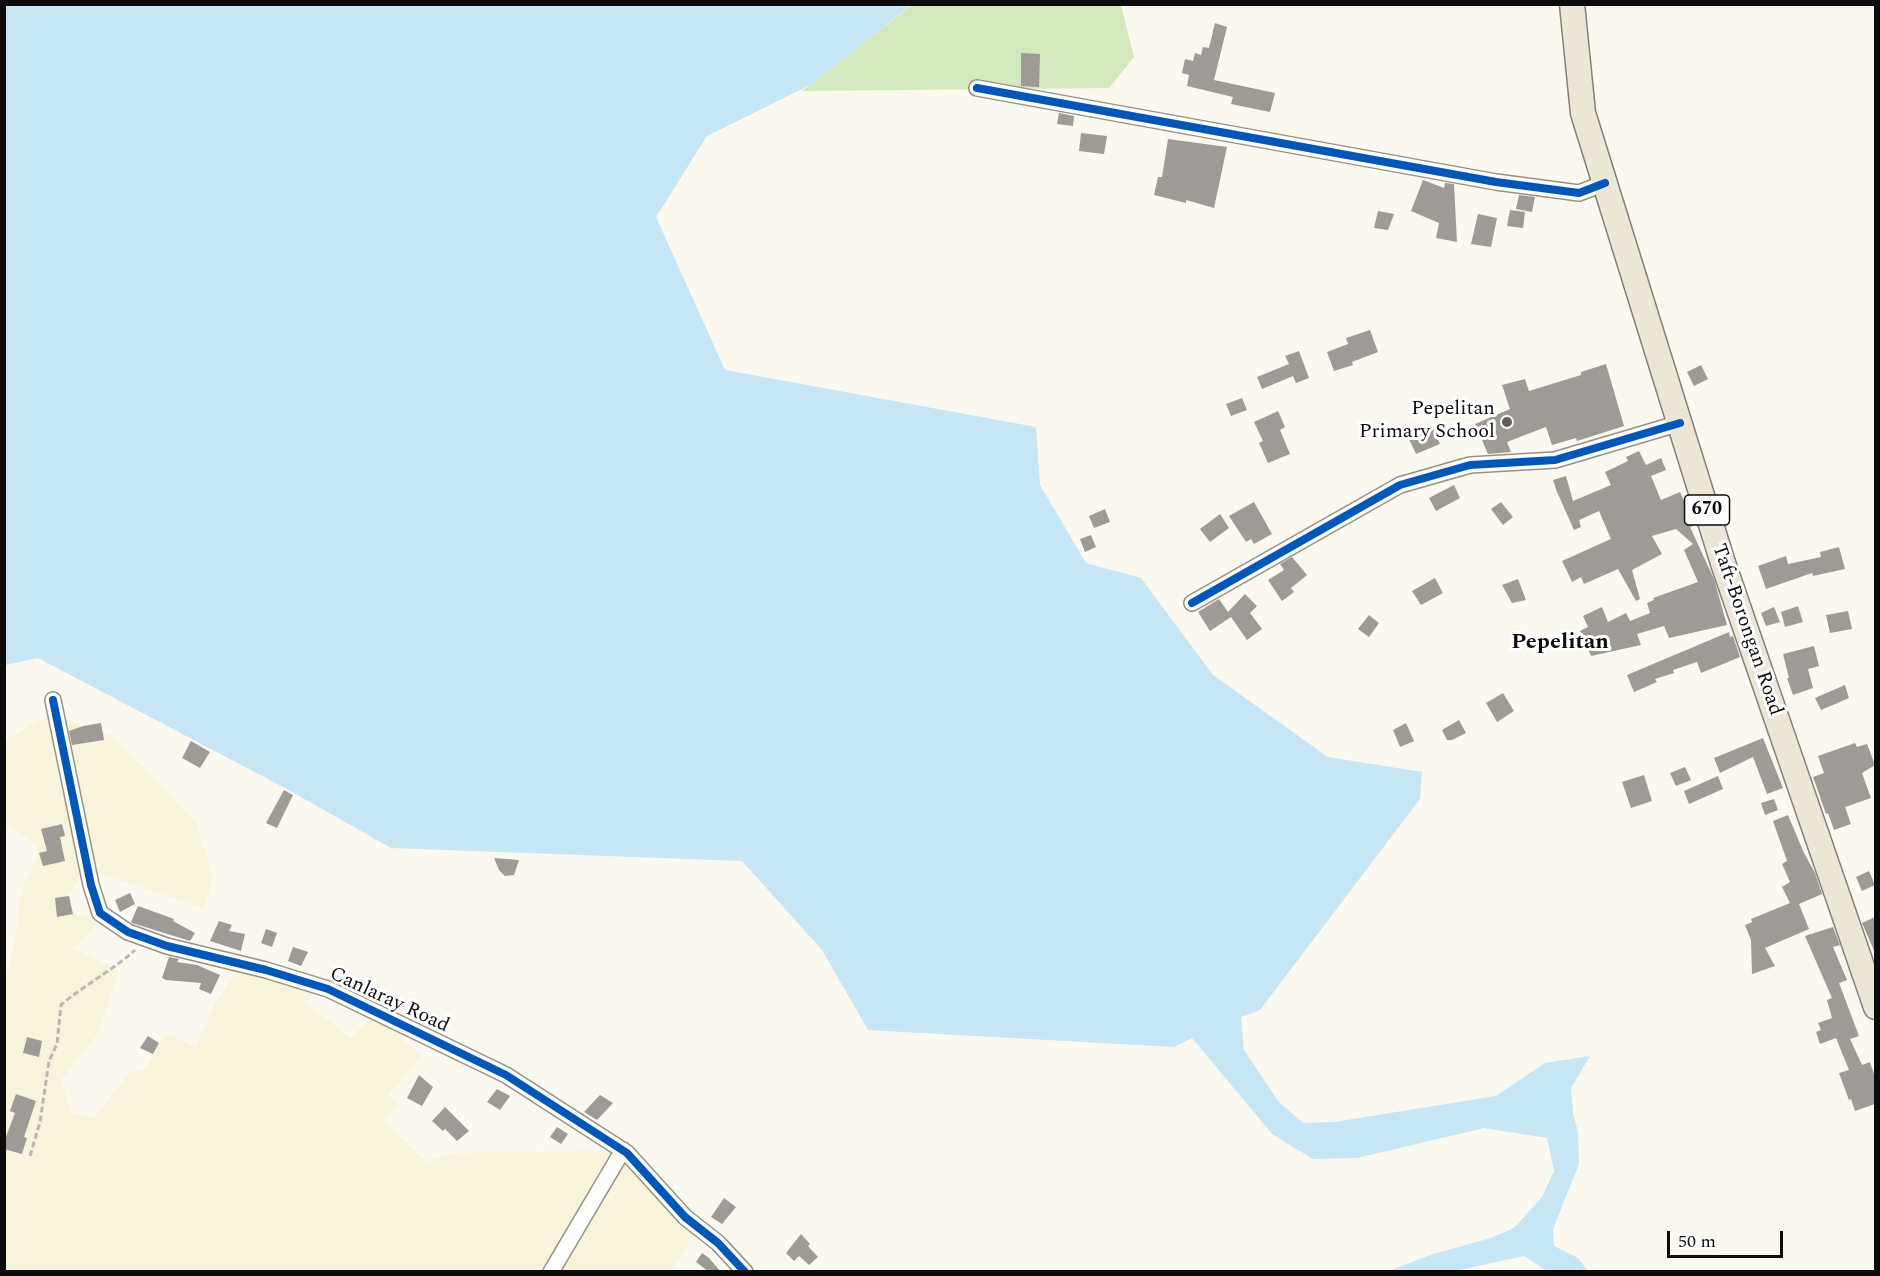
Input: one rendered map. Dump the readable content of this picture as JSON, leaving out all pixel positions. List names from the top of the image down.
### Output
{
  "streets": {
    "main road": ["670", "Taft-Borongan Road"],
    "street": ["Canlaray Road"]
  },
  "districts": ["Pepelitan"],
  "places": ["Pepelitan Primary School"],
  "scale_bar": "50 m"
}
